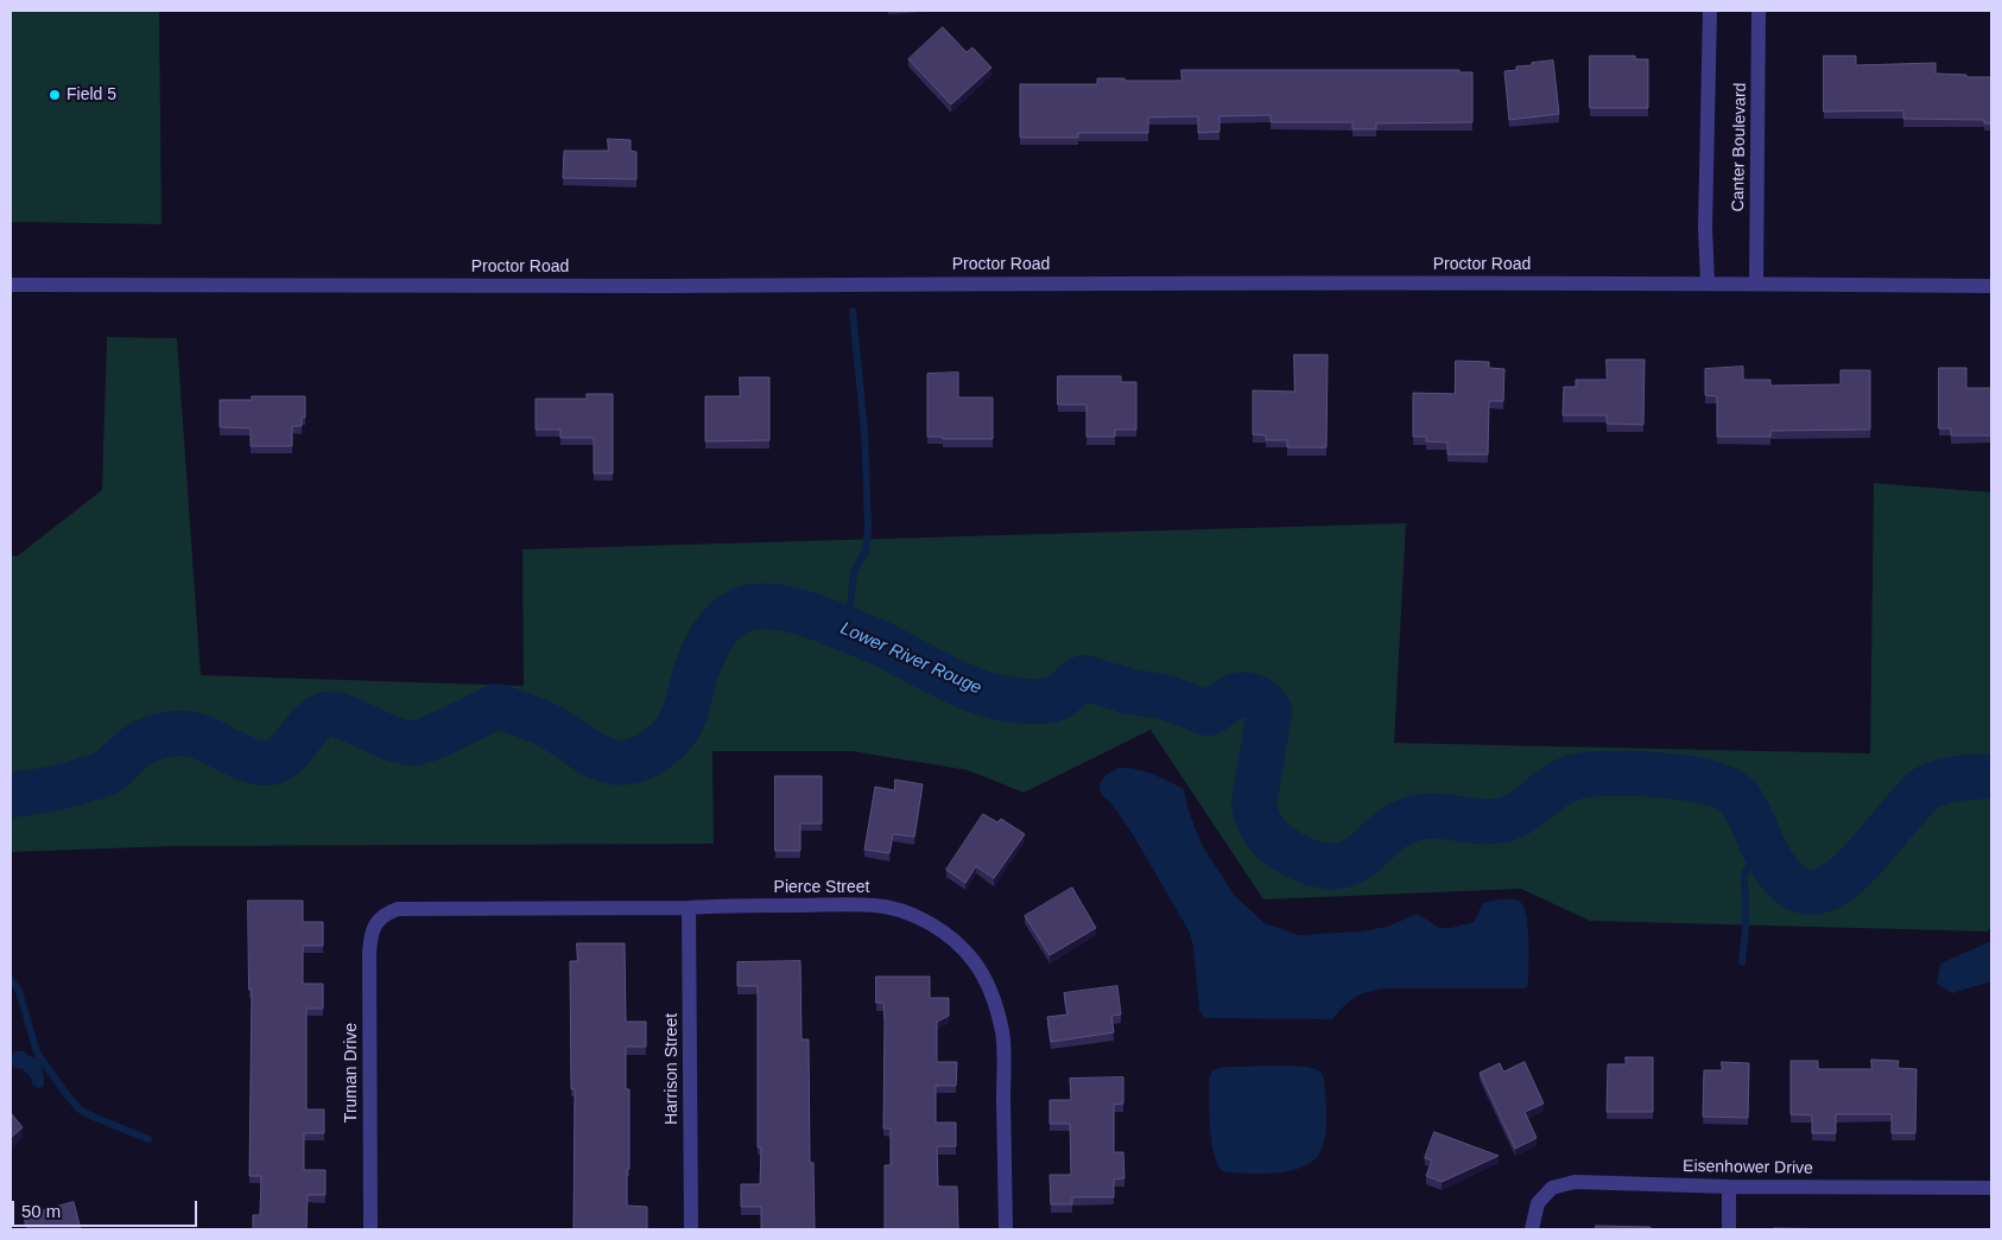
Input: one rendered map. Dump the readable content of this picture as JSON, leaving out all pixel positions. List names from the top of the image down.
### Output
{
  "streets": {
    "street": [
      "Canter Boulevard",
      "Proctor Road",
      "Pierce Street",
      "Harrison Street",
      "Truman Drive",
      "Eisenhower Drive"
    ]
  },
  "crossings": [
    ["Canter Boulevard", "Proctor Road"],
    ["Pierce Street", "Harrison Street"],
    ["Pierce Street", "Truman Drive"]
  ],
  "water": ["Lower River Rouge"],
  "places": ["Field 5"],
  "scale_bar": "50 m"
}
